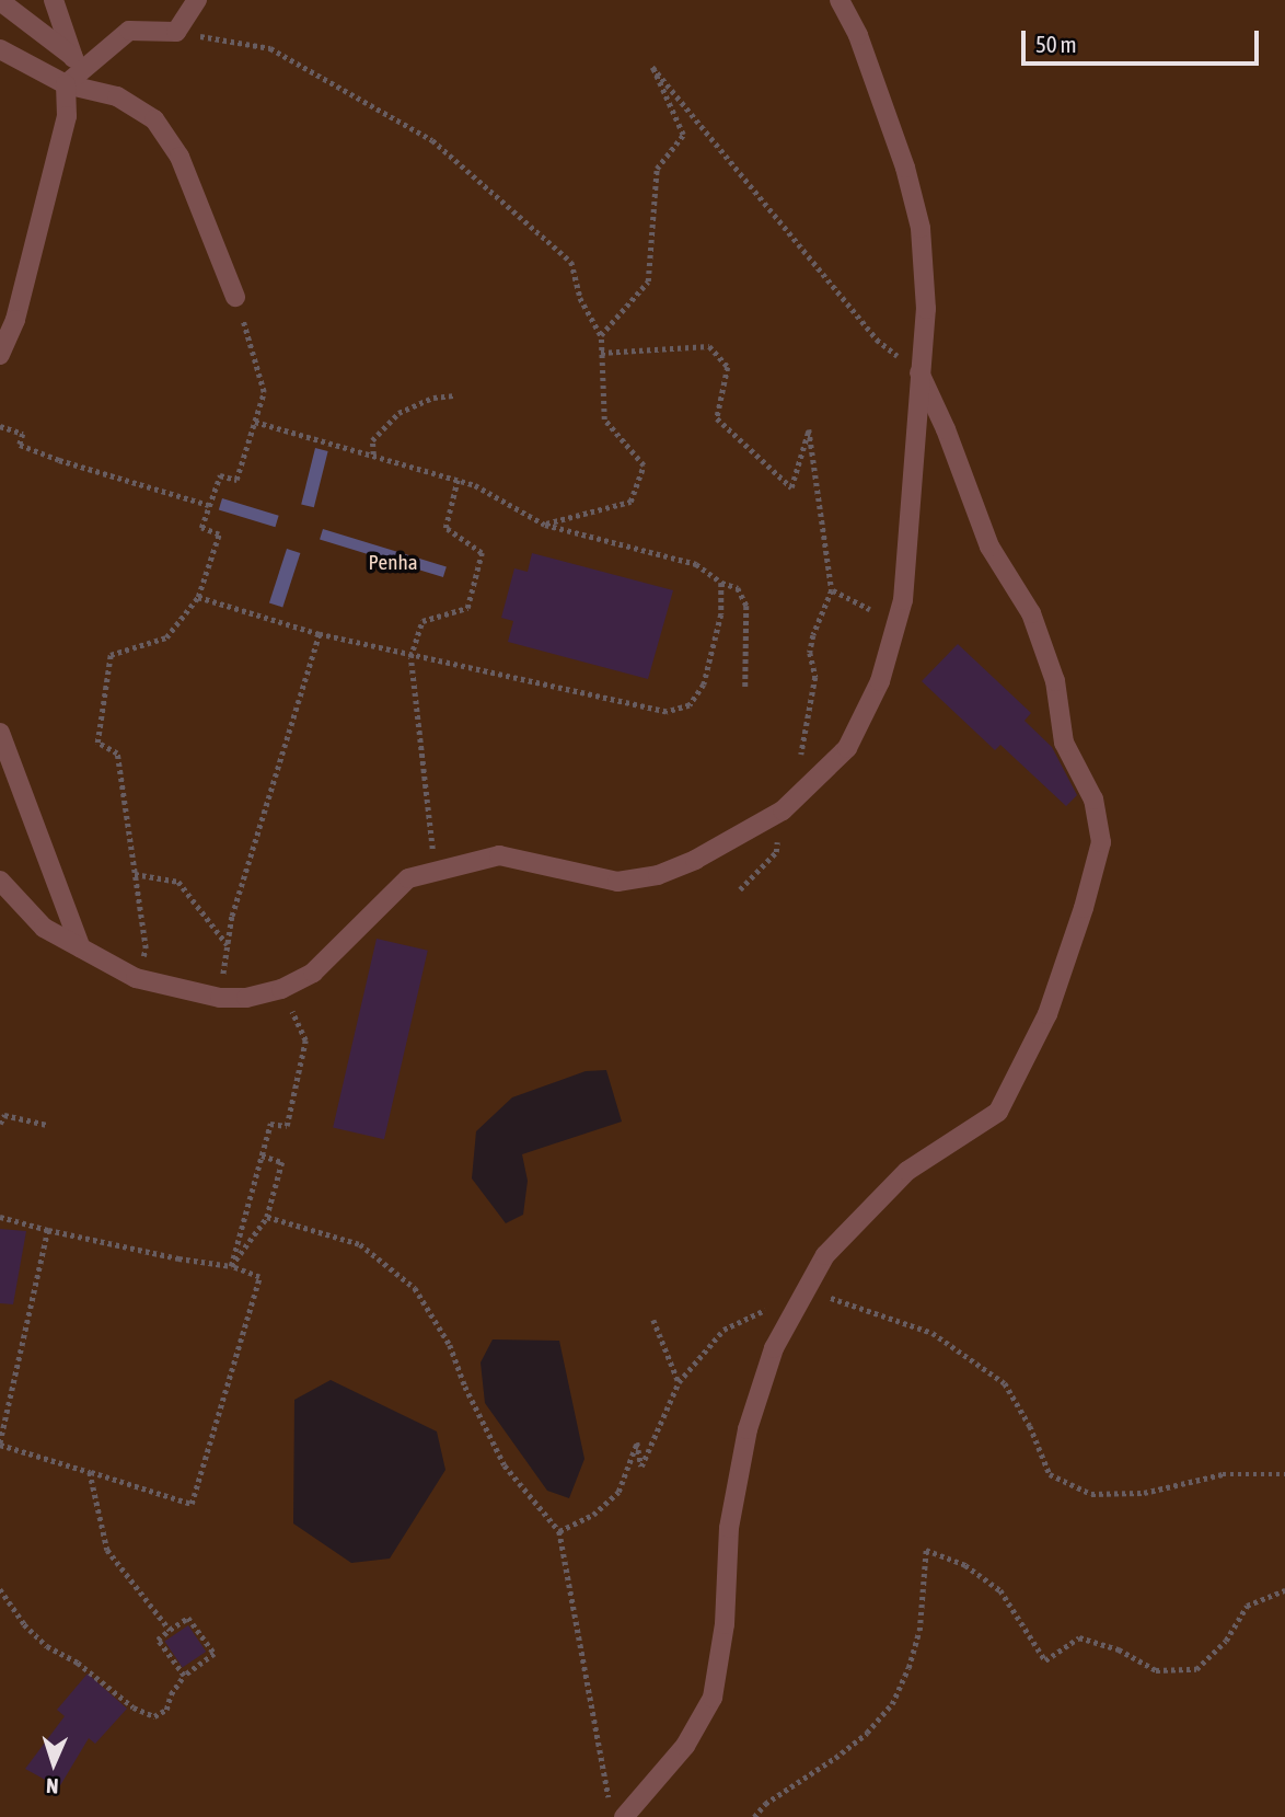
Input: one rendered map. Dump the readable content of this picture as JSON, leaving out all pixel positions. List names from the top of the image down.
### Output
{
  "parks": ["Penha"],
  "scale_bar": "50 m",
  "north": "bottom"
}
